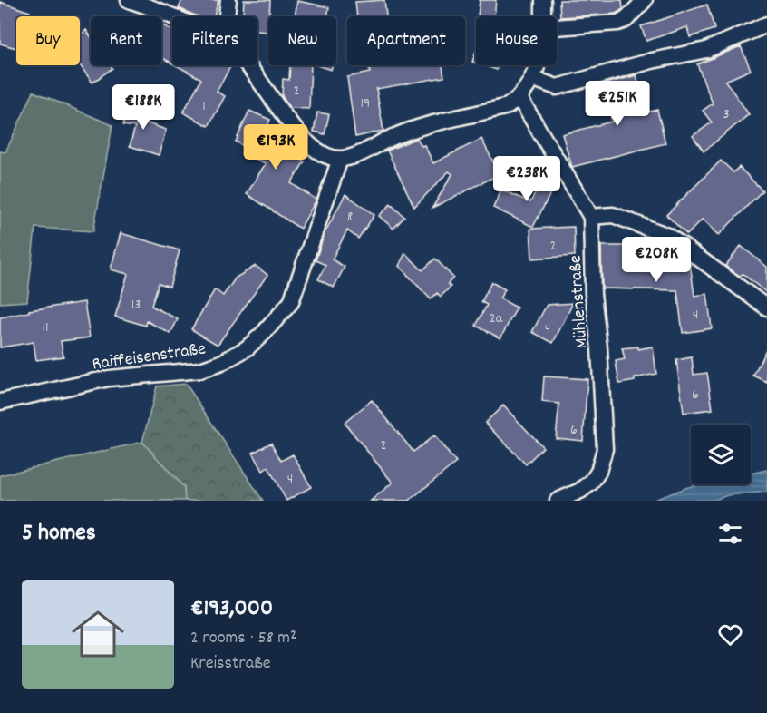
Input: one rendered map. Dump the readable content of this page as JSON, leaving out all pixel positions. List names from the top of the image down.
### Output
{
  "streets": {
    "street": ["Mühlenstraße", "Raiffeisenstraße"]
  },
  "house_numbers": [
    "2",
    "19",
    "1",
    "3",
    "8",
    "2",
    "13",
    "4",
    "2a",
    "11",
    "4",
    "6",
    "6",
    "2",
    "4"
  ],
  "page": {
    "chip": [
      "Buy",
      "Rent",
      "Filters",
      "New",
      "Apartment",
      "House"
    ],
    "price": [
      "€251K",
      "€188K",
      "€193K",
      "€238K",
      "€208K"
    ],
    "heading": "5 homes",
    "list": [
      {
        "name": "€193,000",
        "note": "2 rooms · 58 m² · Kreisstraße"
      }
    ]
  }
}
